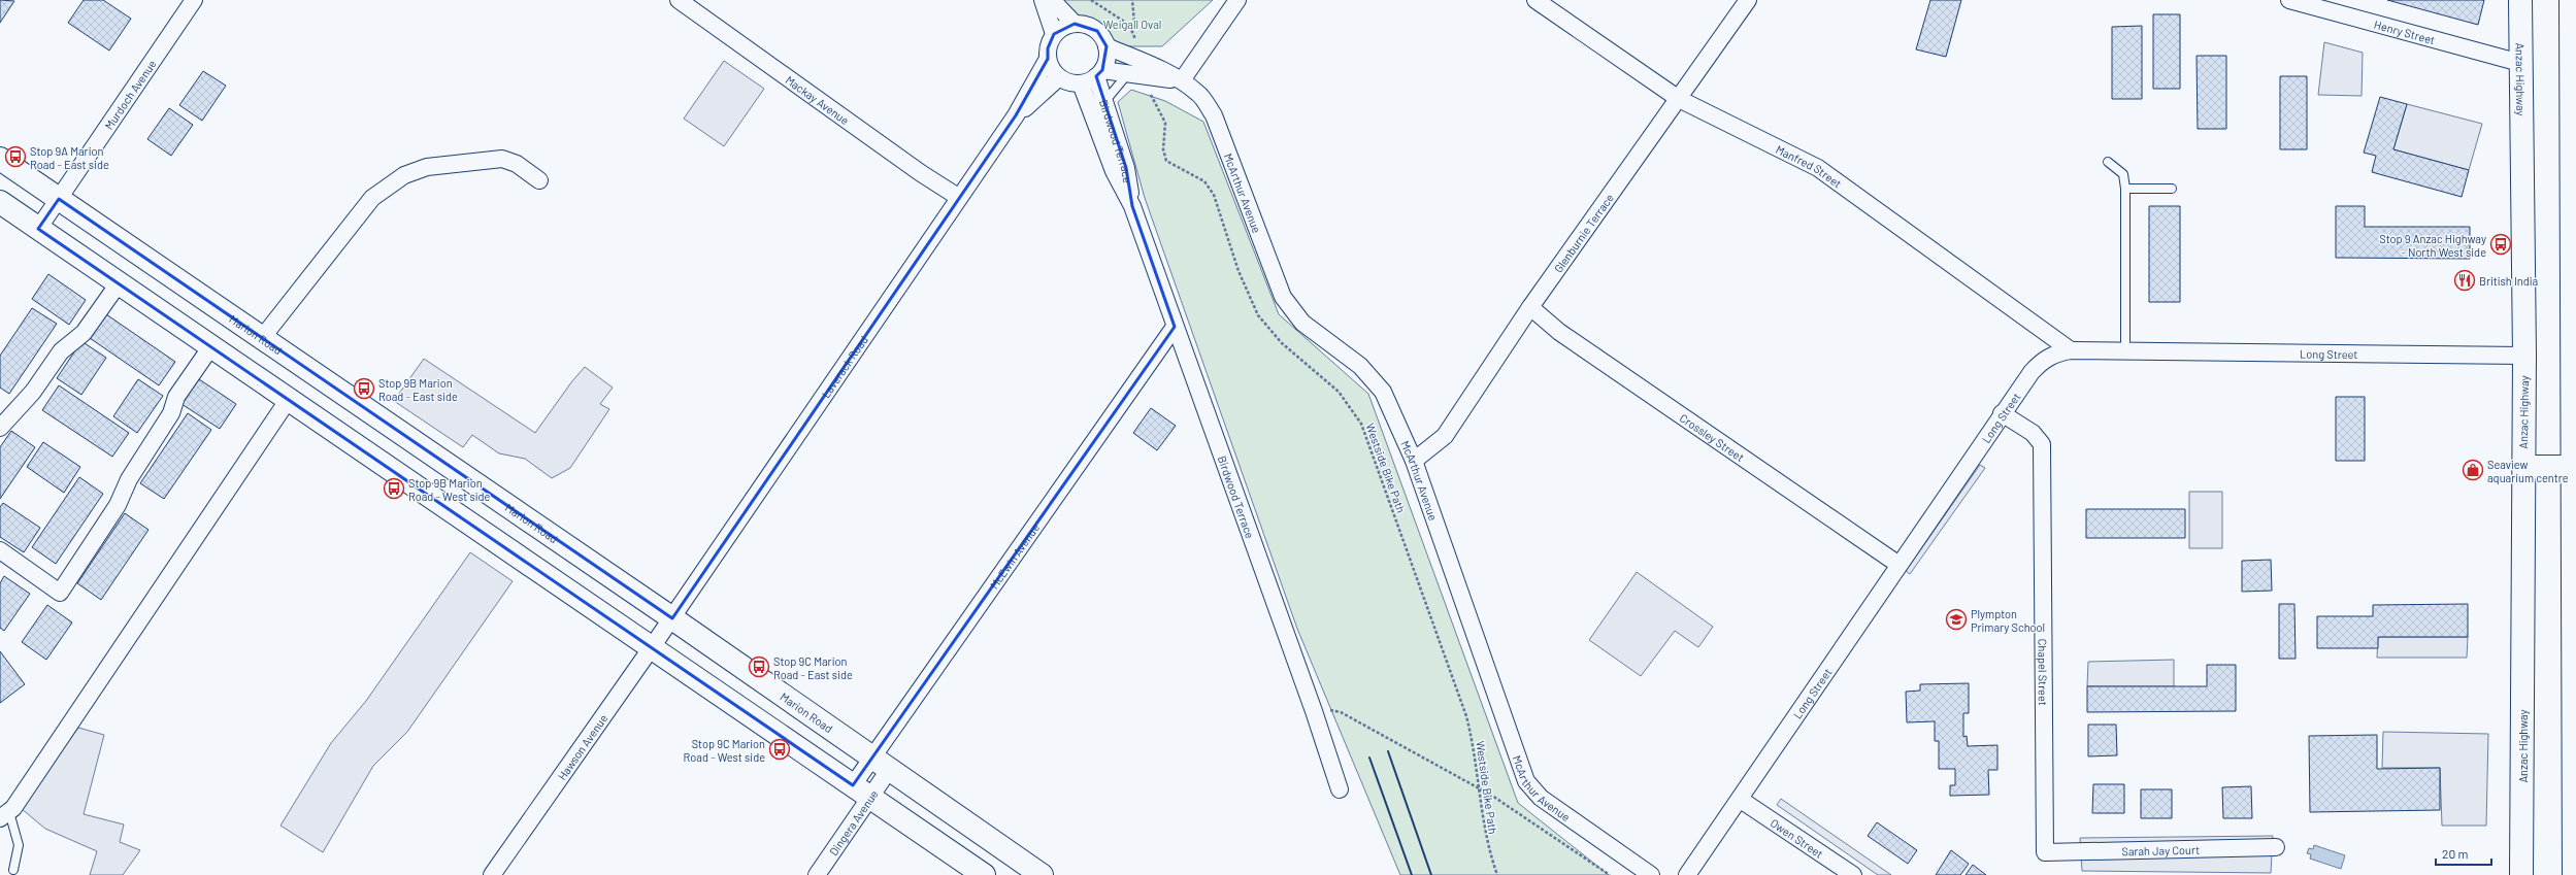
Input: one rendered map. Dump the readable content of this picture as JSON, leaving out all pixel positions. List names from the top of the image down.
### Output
{
  "streets": {
    "main road": ["Anzac Highway", "Marion Road"],
    "street": [
      "Henry Street",
      "Murdoch Avenue",
      "Mackay Avenue",
      "Birdwood Terrace",
      "Manfred Street",
      "McArthur Avenue",
      "Glenburnie Terrace",
      "Long Street",
      "Laverack Road",
      "Crossley Street",
      "McEwin Avenue",
      "Chapel Street",
      "Hawson Avenue",
      "Dingera Avenue",
      "Owen Street",
      "Sarah Jay Court"
    ],
    "path": ["Westside Bike Path"]
  },
  "crossings": [
    ["Henry Street", "Anzac Highway"],
    ["Anzac Highway", "Long Street"],
    ["Murdoch Avenue", "Marion Road"],
    ["Mackay Avenue", "Laverack Road"],
    ["Birdwood Terrace", "McArthur Avenue"],
    ["Birdwood Terrace", "Laverack Road"],
    ["Birdwood Terrace", "McEwin Avenue"],
    ["Manfred Street", "Glenburnie Terrace"],
    ["Manfred Street", "Long Street"],
    ["McArthur Avenue", "Glenburnie Terrace"],
    ["McArthur Avenue", "Laverack Road"],
    ["Glenburnie Terrace", "Crossley Street"],
    ["Marion Road", "Laverack Road"],
    ["Marion Road", "McEwin Avenue"],
    ["Marion Road", "Hawson Avenue"],
    ["Long Street", "Crossley Street"],
    ["Long Street", "Chapel Street"],
    ["Long Street", "Owen Street"],
    ["Laverack Road", "Hawson Avenue"],
    ["McEwin Avenue", "Dingera Avenue"],
    ["Chapel Street", "Sarah Jay Court"]
  ],
  "parks": ["Weigall Oval"],
  "places": {
    "bus stop": [
      "Stop 9A Marion Road - East side",
      "Stop 9 Anzac Highway - North West side",
      "Stop 9B Marion Road - East side",
      "Stop 9B Marion Road - West side",
      "Stop 9C Marion Road - East side",
      "Stop 9C Marion Road - West side"
    ],
    "restaurant": ["British India"],
    "shop": ["Seaview aquarium centre"],
    "school or university": ["Plympton Primary School"]
  },
  "scale_bar": "20 m"
}
